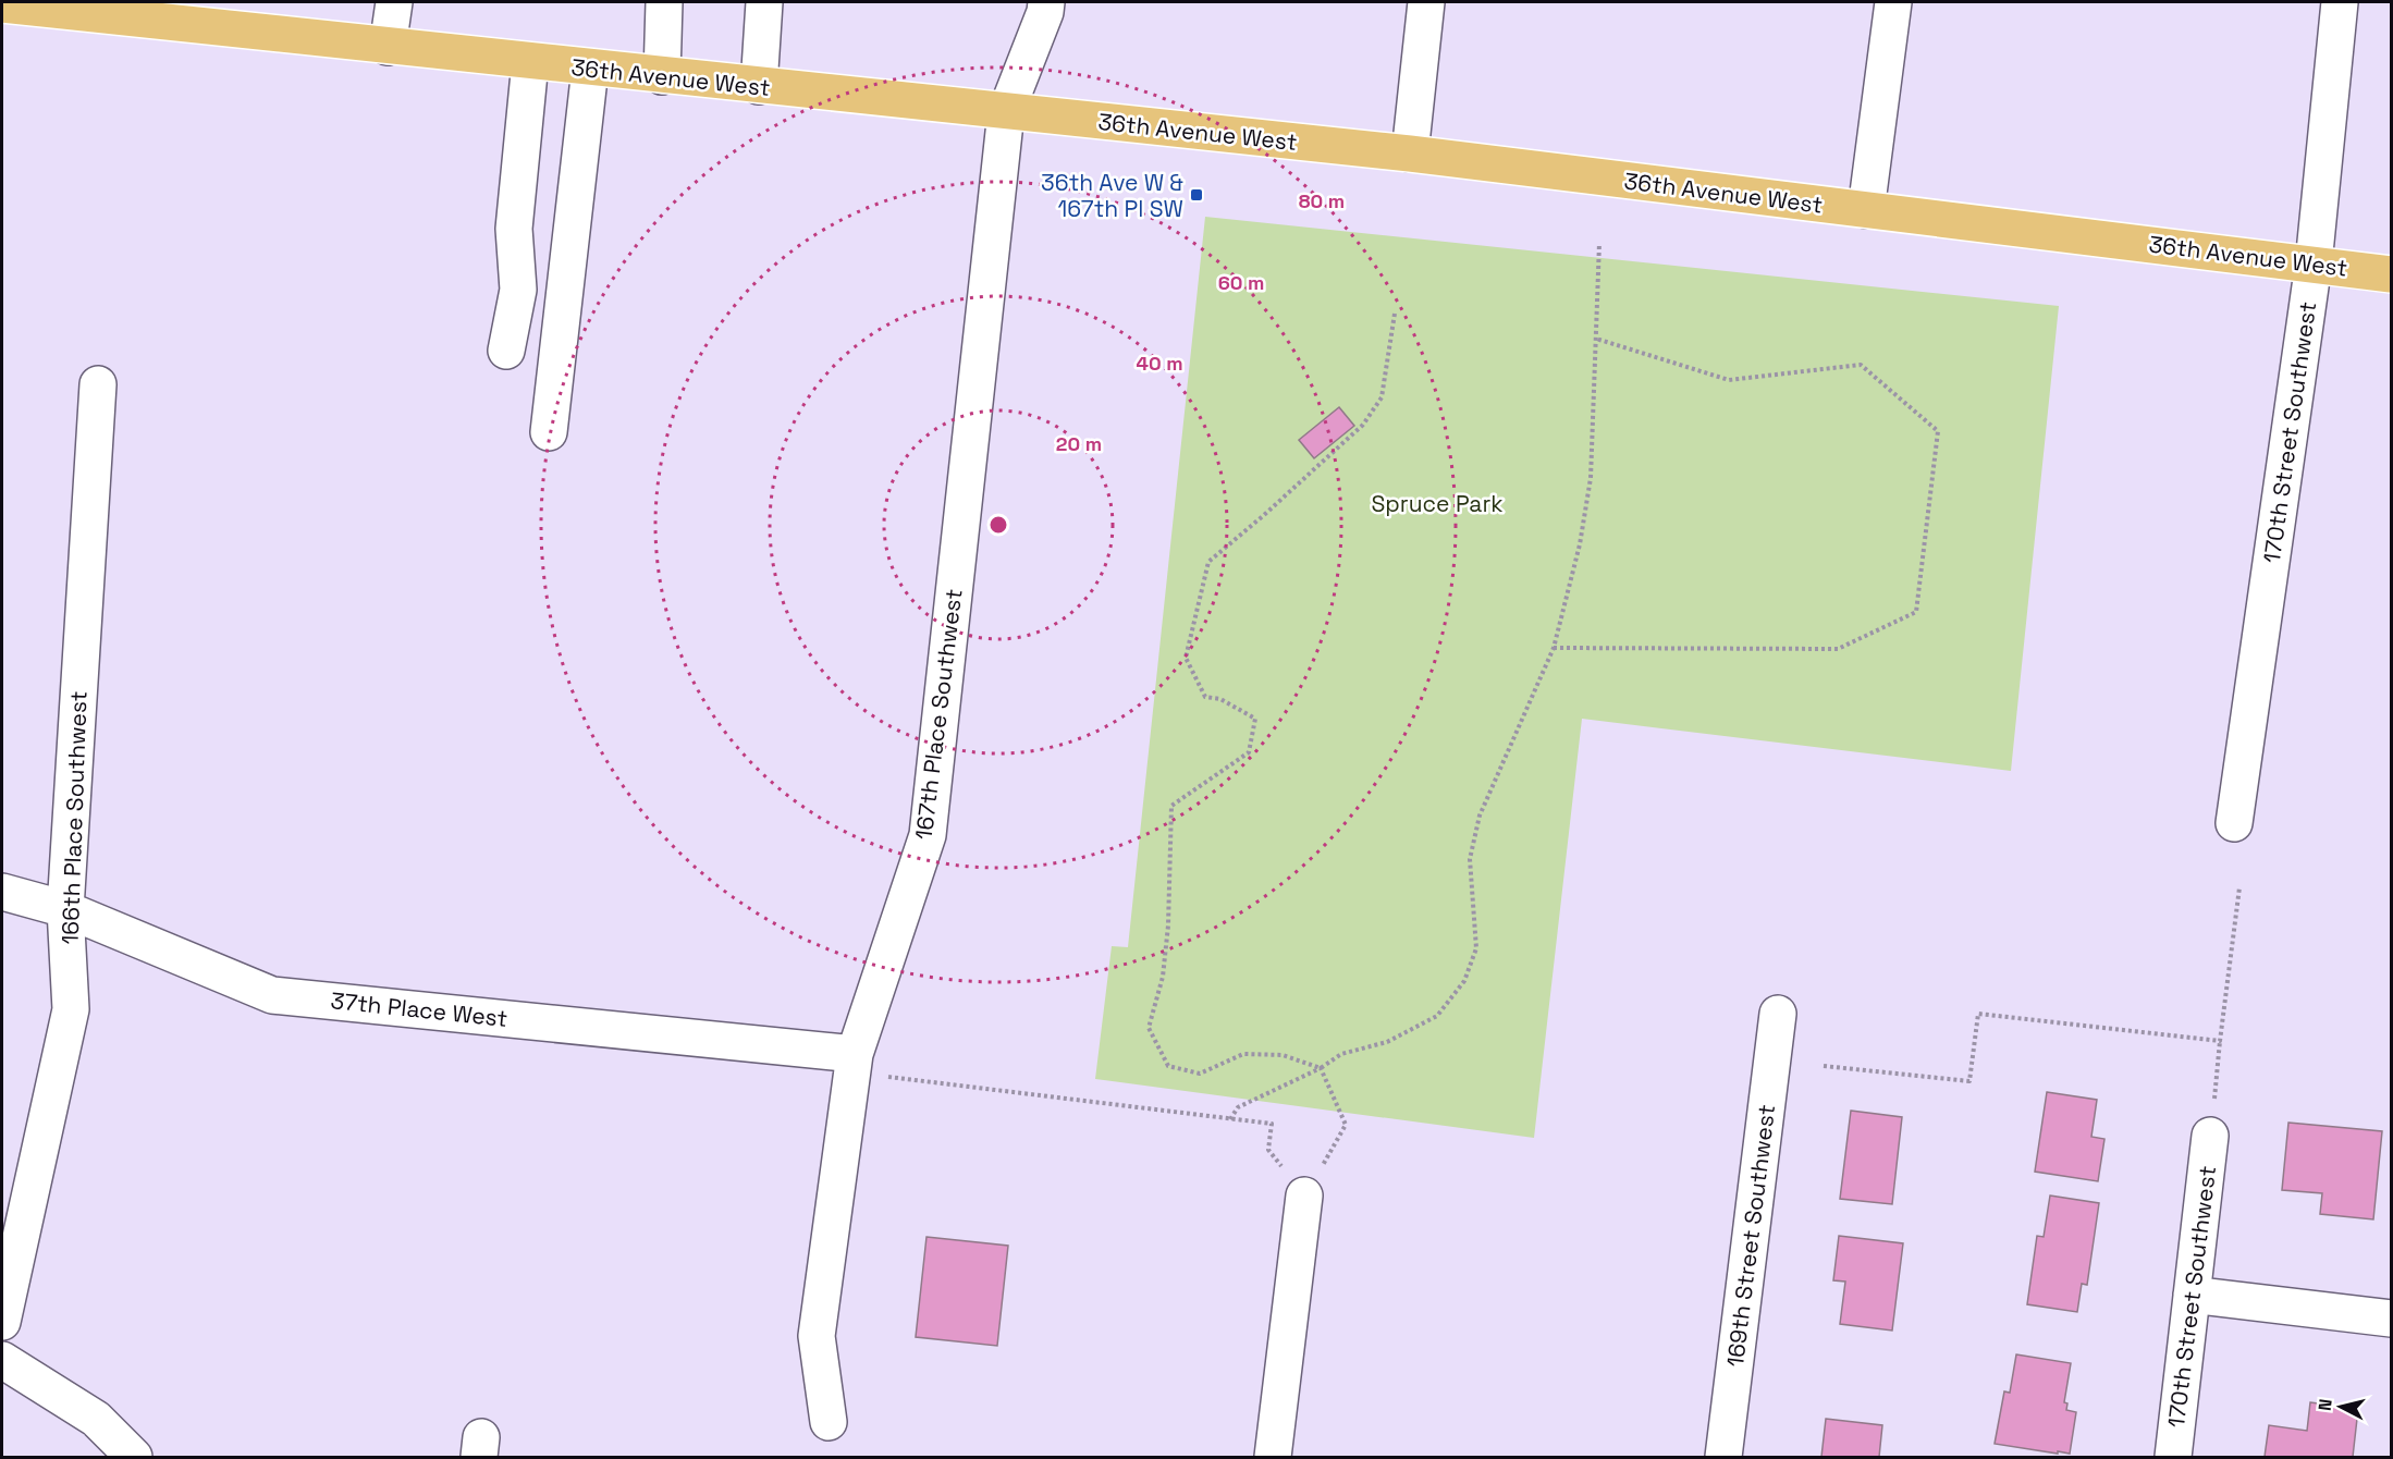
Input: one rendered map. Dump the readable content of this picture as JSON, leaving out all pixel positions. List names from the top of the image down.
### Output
{
  "streets": {
    "main road": ["36th Avenue West"],
    "street": [
      "170th Street Southwest",
      "167th Place Southwest",
      "166th Place Southwest",
      "37th Place West",
      "169th Street Southwest"
    ]
  },
  "crossings": [
    ["36th Avenue West", "170th Street Southwest"],
    ["36th Avenue West", "167th Place Southwest"],
    ["167th Place Southwest", "37th Place West"],
    ["166th Place Southwest", "37th Place West"]
  ],
  "parks": ["Spruce Park"],
  "places": {
    "transit": ["36th Ave W & 167th Pl SW"]
  },
  "north": "left",
  "rings": [
    "80 m",
    "60 m",
    "40 m",
    "20 m"
  ]
}
